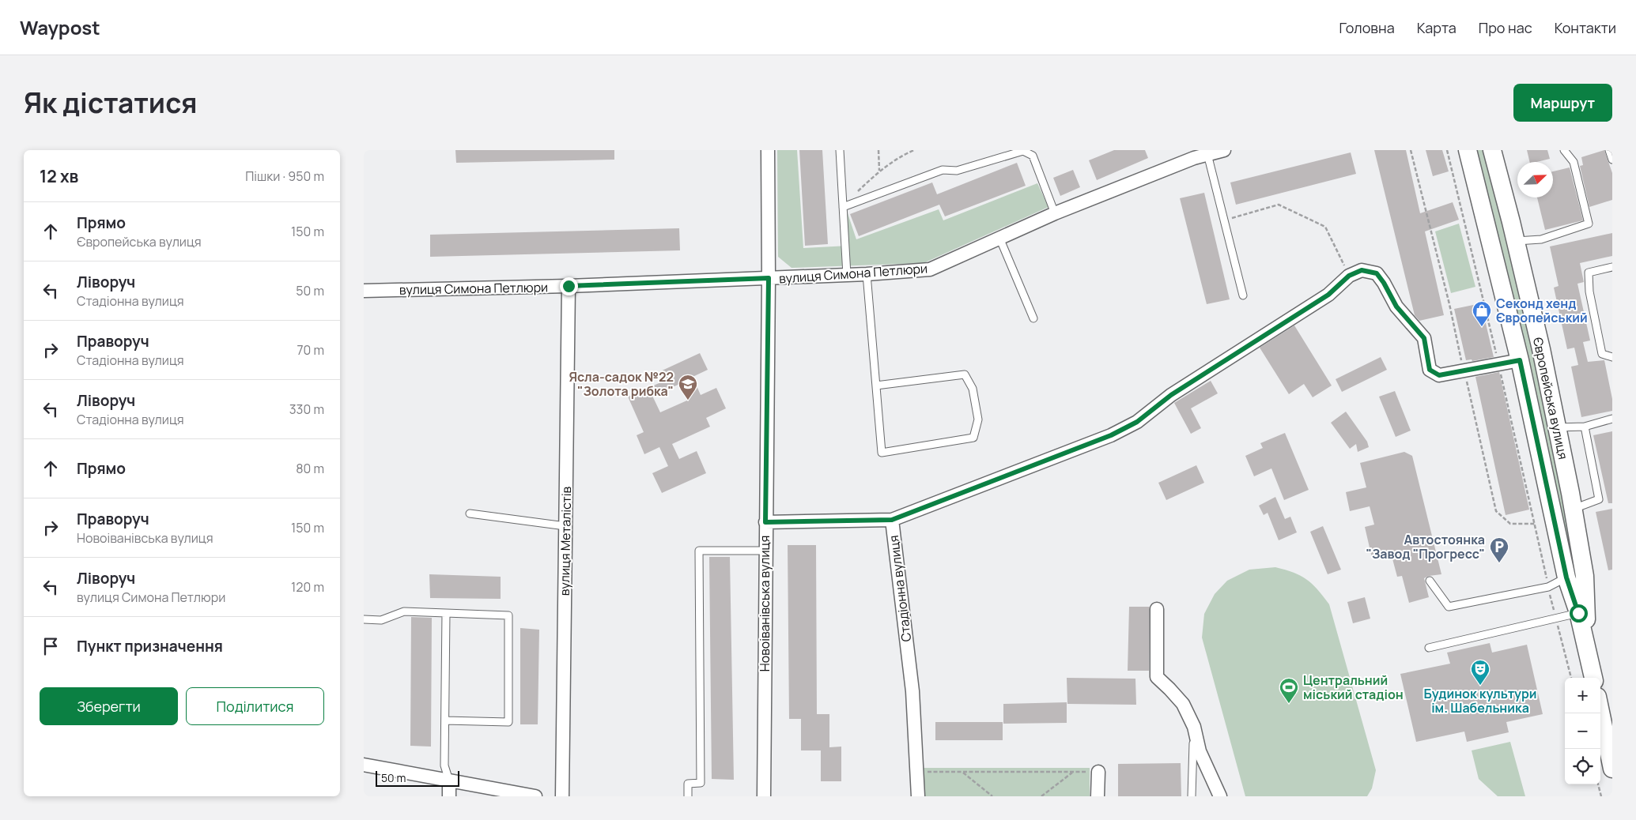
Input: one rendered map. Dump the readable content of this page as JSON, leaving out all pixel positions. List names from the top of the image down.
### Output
{
  "streets": {
    "street": [
      "вулиця Симона Петлюри",
      "Європейська вулиця",
      "вулиця Металістів",
      "Стадіонна вулиця",
      "Новоіванівська вулиця"
    ]
  },
  "crossings": [
    ["вулиця Симона Петлюри", "вулиця Металістів"],
    ["вулиця Симона Петлюри", "Новоіванівська вулиця"],
    ["Європейська вулиця", "Стадіонна вулиця"]
  ],
  "places": {
    "shop": ["Секонд хенд Європейський"],
    "school or university": ["Ясла-садок №22 \"Золота рибка\""],
    "parking": ["Автостоянка \"Завод \"Прогресс\""],
    "theatre": ["Будинок культури ім. Шабельника"],
    "sports": ["Центральний міський стадіон"]
  },
  "scale_bar": "50 m",
  "north": "top right",
  "page": {
    "header": "Waypost",
    "nav": [
      "Головна",
      "Карта",
      "Про нас",
      "Контакти"
    ],
    "title": "Як дістатися",
    "buttons": [
      "Маршрут",
      ["Зберегти", "Поділитися"]
    ],
    "heading": ["12 хв", "Пішки · 950 m"],
    "list": [
      ["Прямо", "Європейська вулиця", "150 m"],
      ["Ліворуч", "Стадіонна вулиця", "50 m"],
      ["Праворуч", "Стадіонна вулиця", "70 m"],
      ["Ліворуч", "Стадіонна вулиця", "330 m"],
      ["Прямо", "80 m"],
      ["Праворуч", "Новоіванівська вулиця", "150 m"],
      ["Ліворуч", "вулиця Симона Петлюри", "120 m"],
      "Пункт призначення"
    ],
    "map_buttons": ["+", "−"],
    "scale": "50 m"
  }
}
